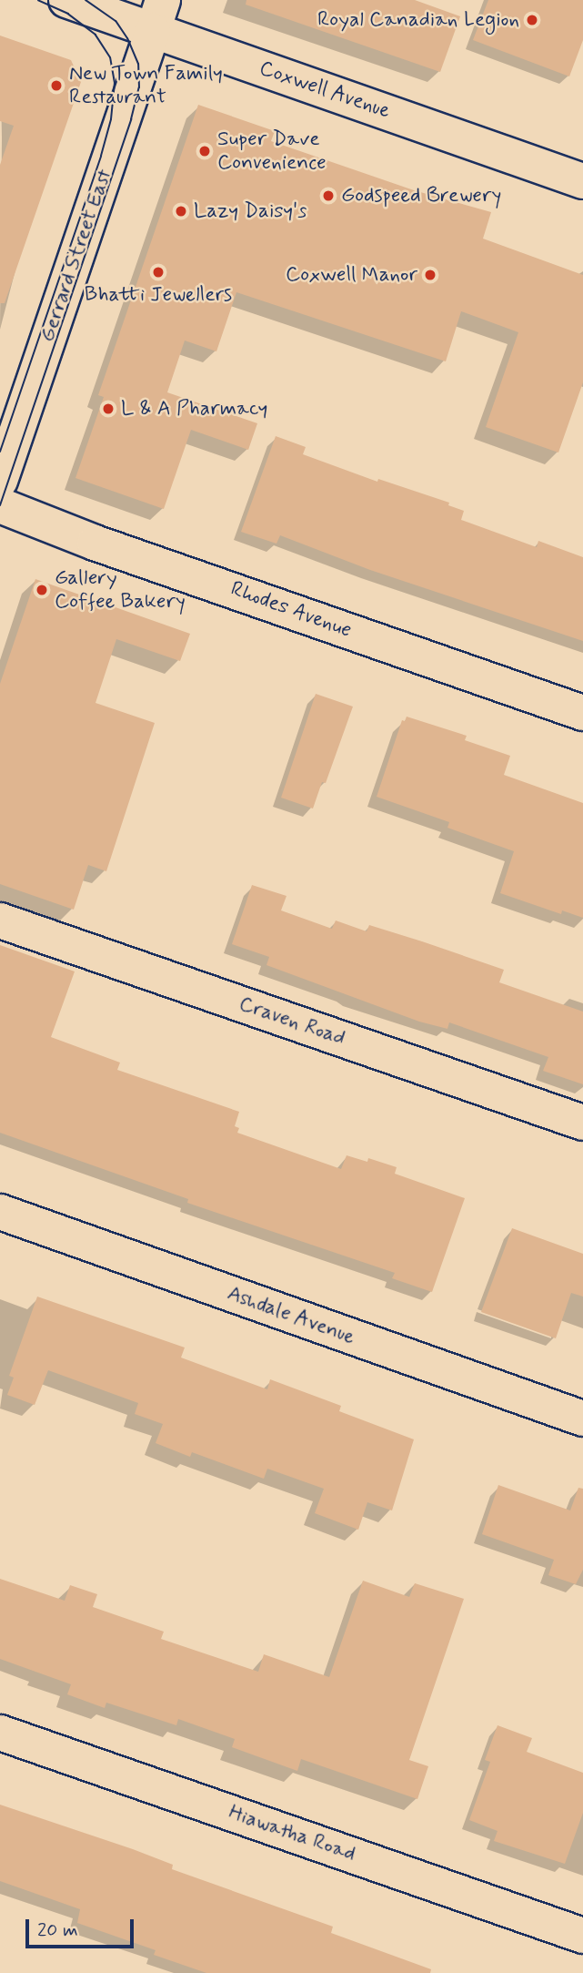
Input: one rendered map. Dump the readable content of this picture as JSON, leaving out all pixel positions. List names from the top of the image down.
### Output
{
  "streets": {
    "street": [
      "Coxwell Avenue",
      "Gerrard Street East",
      "Rhodes Avenue",
      "Craven Road",
      "Ashdale Avenue",
      "Hiawatha Road"
    ]
  },
  "crossings": [
    ["Coxwell Avenue", "Gerrard Street East"]
  ],
  "places": [
    "Royal Canadian Legion",
    "New Town Family Restaurant",
    "Super Dave Convenience",
    "Godspeed Brewery",
    "Lazy Daisy's",
    "Bhatti Jewellers",
    "Coxwell Manor",
    "L & A Pharmacy",
    "Gallery Coffee Bakery"
  ],
  "scale_bar": "20 m"
}
